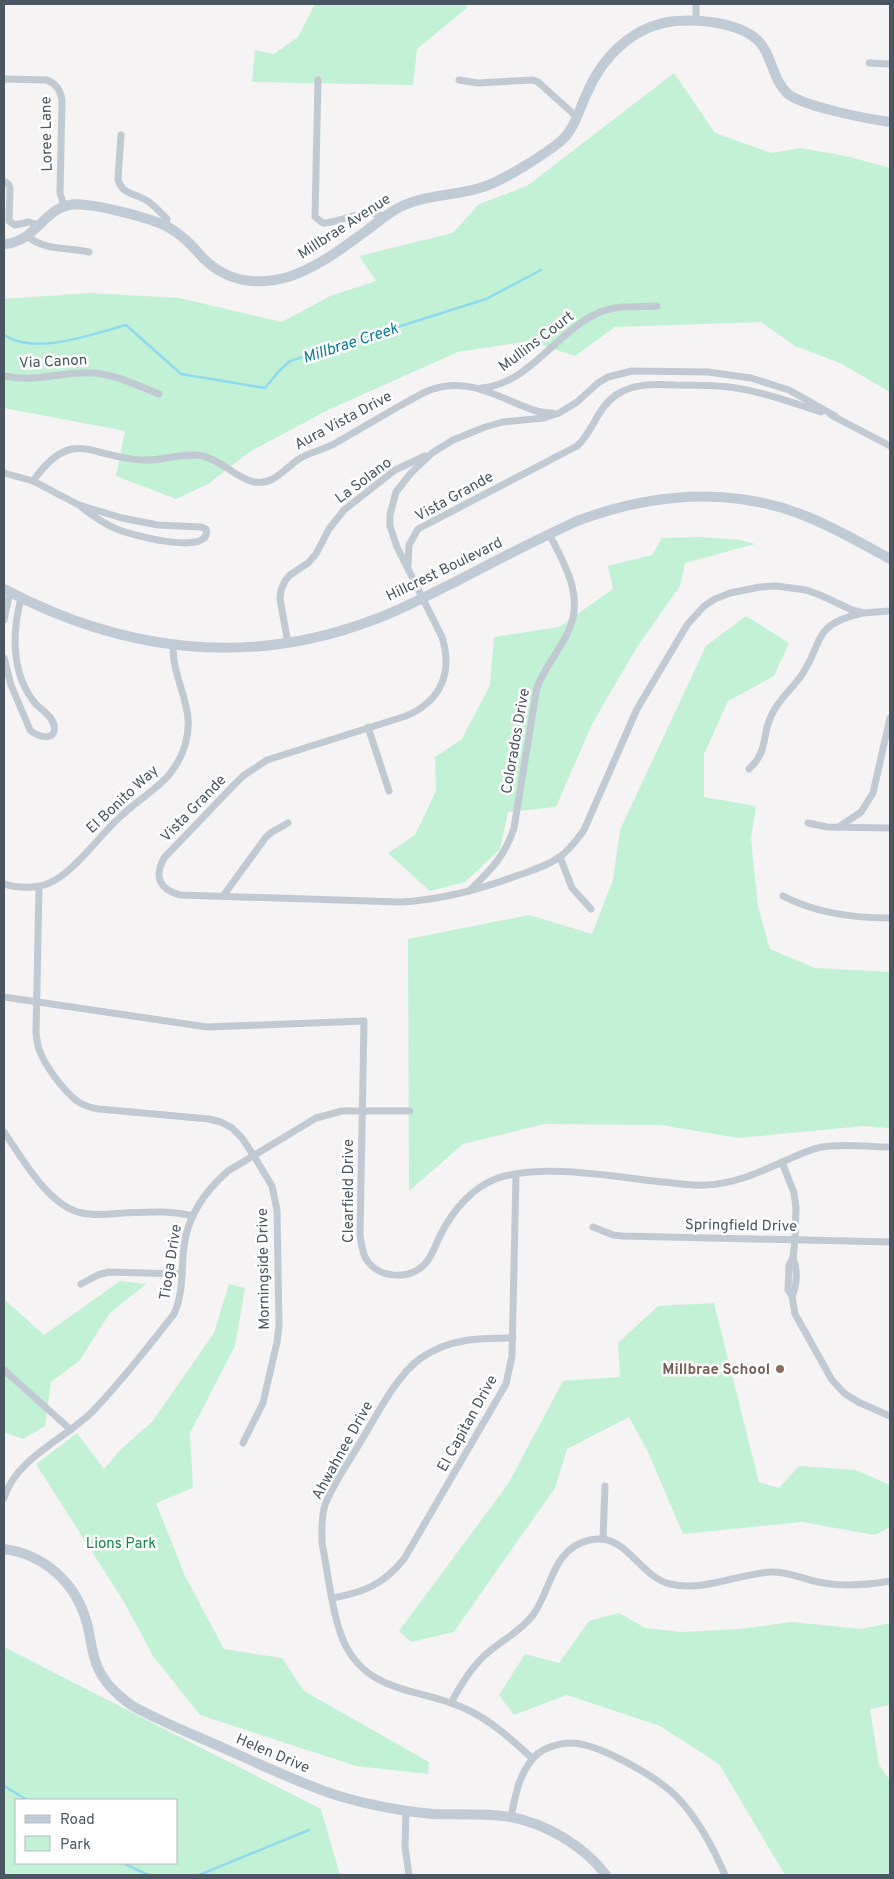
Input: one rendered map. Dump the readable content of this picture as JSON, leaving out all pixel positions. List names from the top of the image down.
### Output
{
  "streets": {
    "street": [
      "Loree Lane",
      "Millbrae Avenue",
      "Mullins Court",
      "Via Canon",
      "Aura Vista Drive",
      "La Solano",
      "Vista Grande",
      "Hillcrest Boulevard",
      "Colorados Drive",
      "El Bonito Way",
      "Clearfield Drive",
      "Springfield Drive",
      "Tioga Drive",
      "Morningside Drive",
      "El Capitan Drive",
      "Ahwahnee Drive",
      "Helen Drive"
    ]
  },
  "crossings": [
    ["Loree Lane", "Millbrae Avenue"],
    ["Mullins Court", "Aura Vista Drive"],
    ["La Solano", "Hillcrest Boulevard"],
    ["Vista Grande", "Hillcrest Boulevard"],
    ["Vista Grande", "Colorados Drive"],
    ["Hillcrest Boulevard", "Colorados Drive"],
    ["Hillcrest Boulevard", "El Bonito Way"],
    ["El Bonito Way", "Morningside Drive"],
    ["Clearfield Drive", "Tioga Drive"],
    ["Clearfield Drive", "Morningside Drive"],
    ["Clearfield Drive", "El Capitan Drive"],
    ["Tioga Drive", "Morningside Drive"],
    ["El Capitan Drive", "Ahwahnee Drive"]
  ],
  "water": ["Millbrae Creek"],
  "parks": ["Lions Park"],
  "places": ["Millbrae School"],
  "legend": ["Road", "Park"]
}
